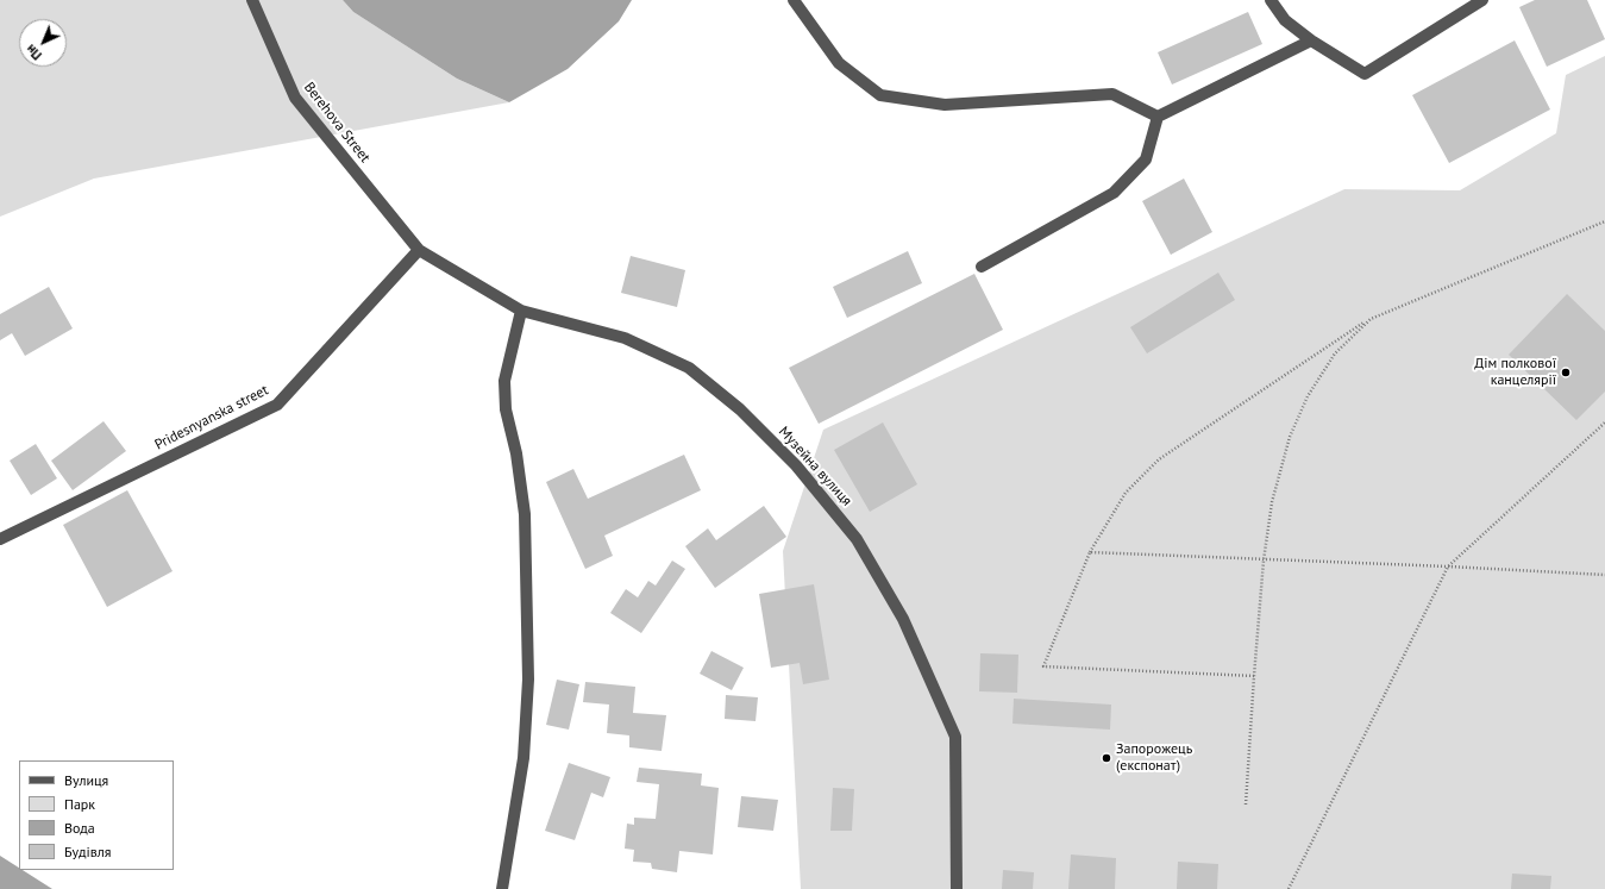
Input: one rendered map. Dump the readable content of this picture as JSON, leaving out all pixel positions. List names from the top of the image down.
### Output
{
  "streets": {
    "street": ["Berehova Street", "Pridesnyanska street", "Музейна вулиця"]
  },
  "crossings": [
    ["Berehova Street", "Pridesnyanska street"],
    ["Berehova Street", "Музейна вулиця"],
    ["Pridesnyanska street", "Музейна вулиця"]
  ],
  "places": ["Дім полкової канцелярії", "Запорожець (експонат)"],
  "legend": [
    "Вулиця",
    "Парк",
    "Вода",
    "Будівля"
  ],
  "north": "bottom left"
}
